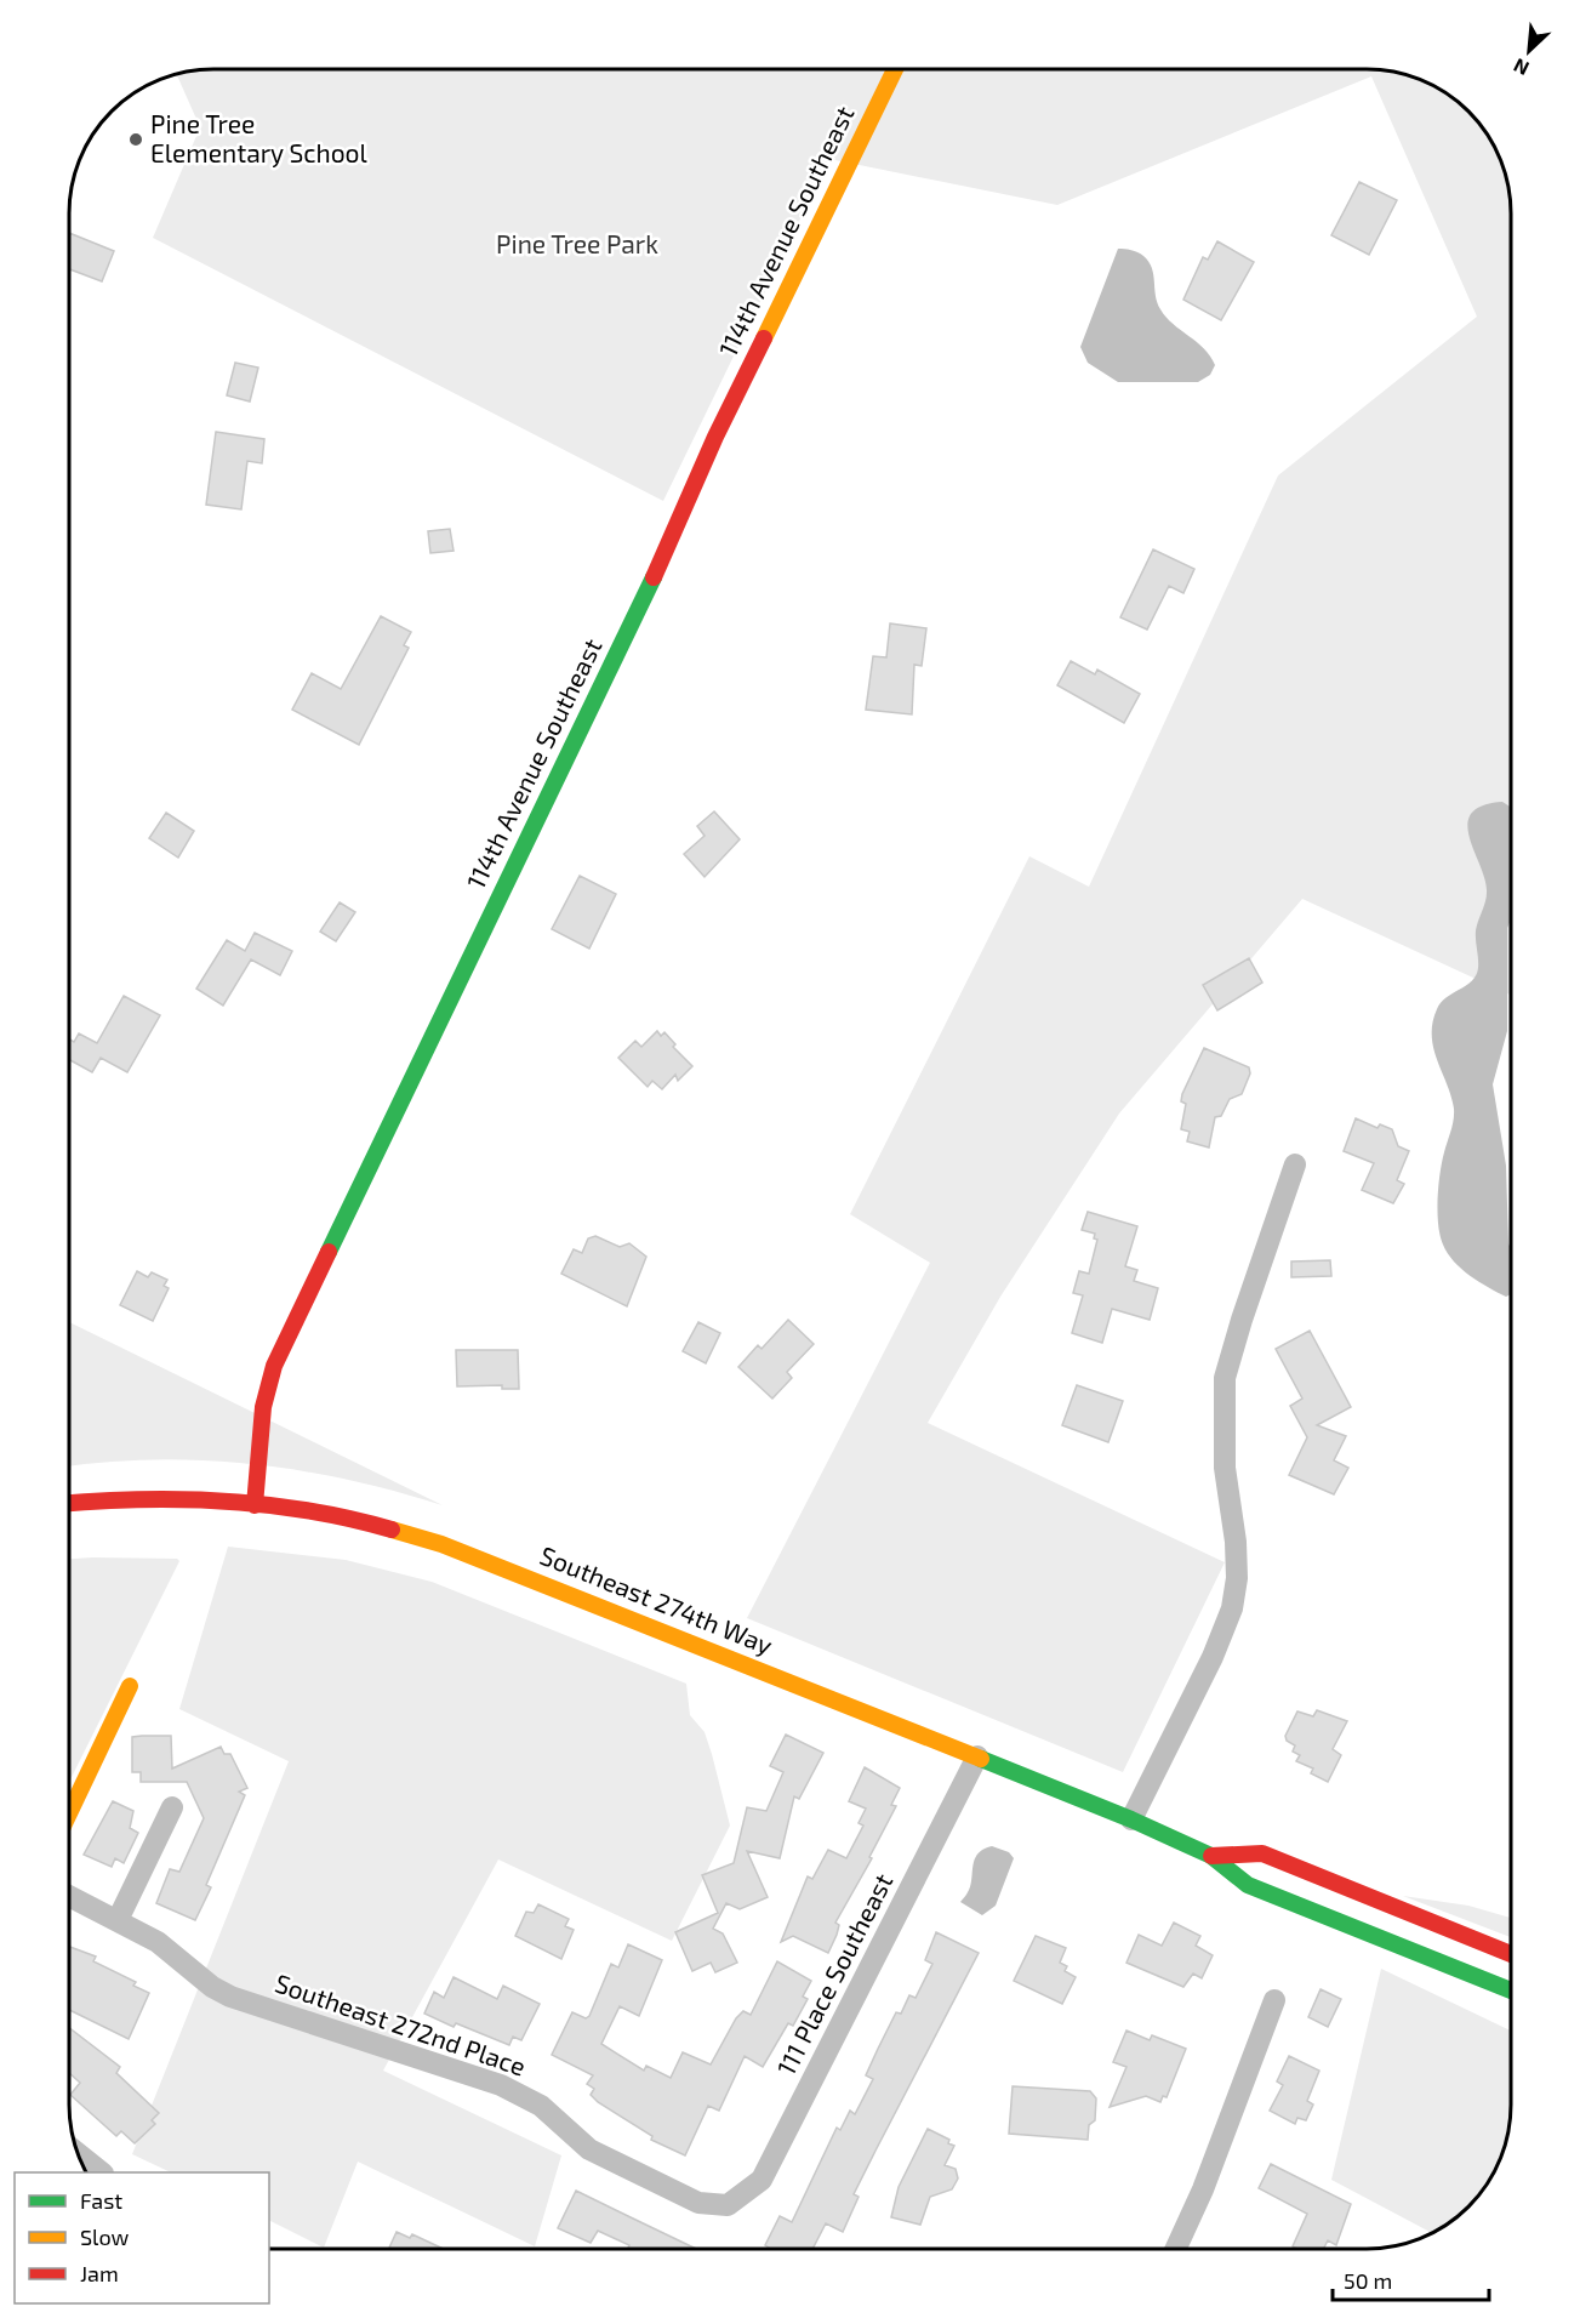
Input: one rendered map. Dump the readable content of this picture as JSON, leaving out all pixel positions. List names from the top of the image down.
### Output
{
  "streets": {
    "main road": ["114th Avenue Southeast", "Southeast 274th Way"],
    "street": ["111 Place Southeast", "Southeast 272nd Place"]
  },
  "crossings": [
    ["114th Avenue Southeast", "Southeast 274th Way"],
    ["Southeast 274th Way", "111 Place Southeast"],
    ["111 Place Southeast", "Southeast 272nd Place"]
  ],
  "parks": ["Pine Tree Park"],
  "places": ["Pine Tree Elementary School"],
  "legend": ["Fast", "Slow", "Jam"],
  "scale_bar": "50 m",
  "north": "bottom left"
}
